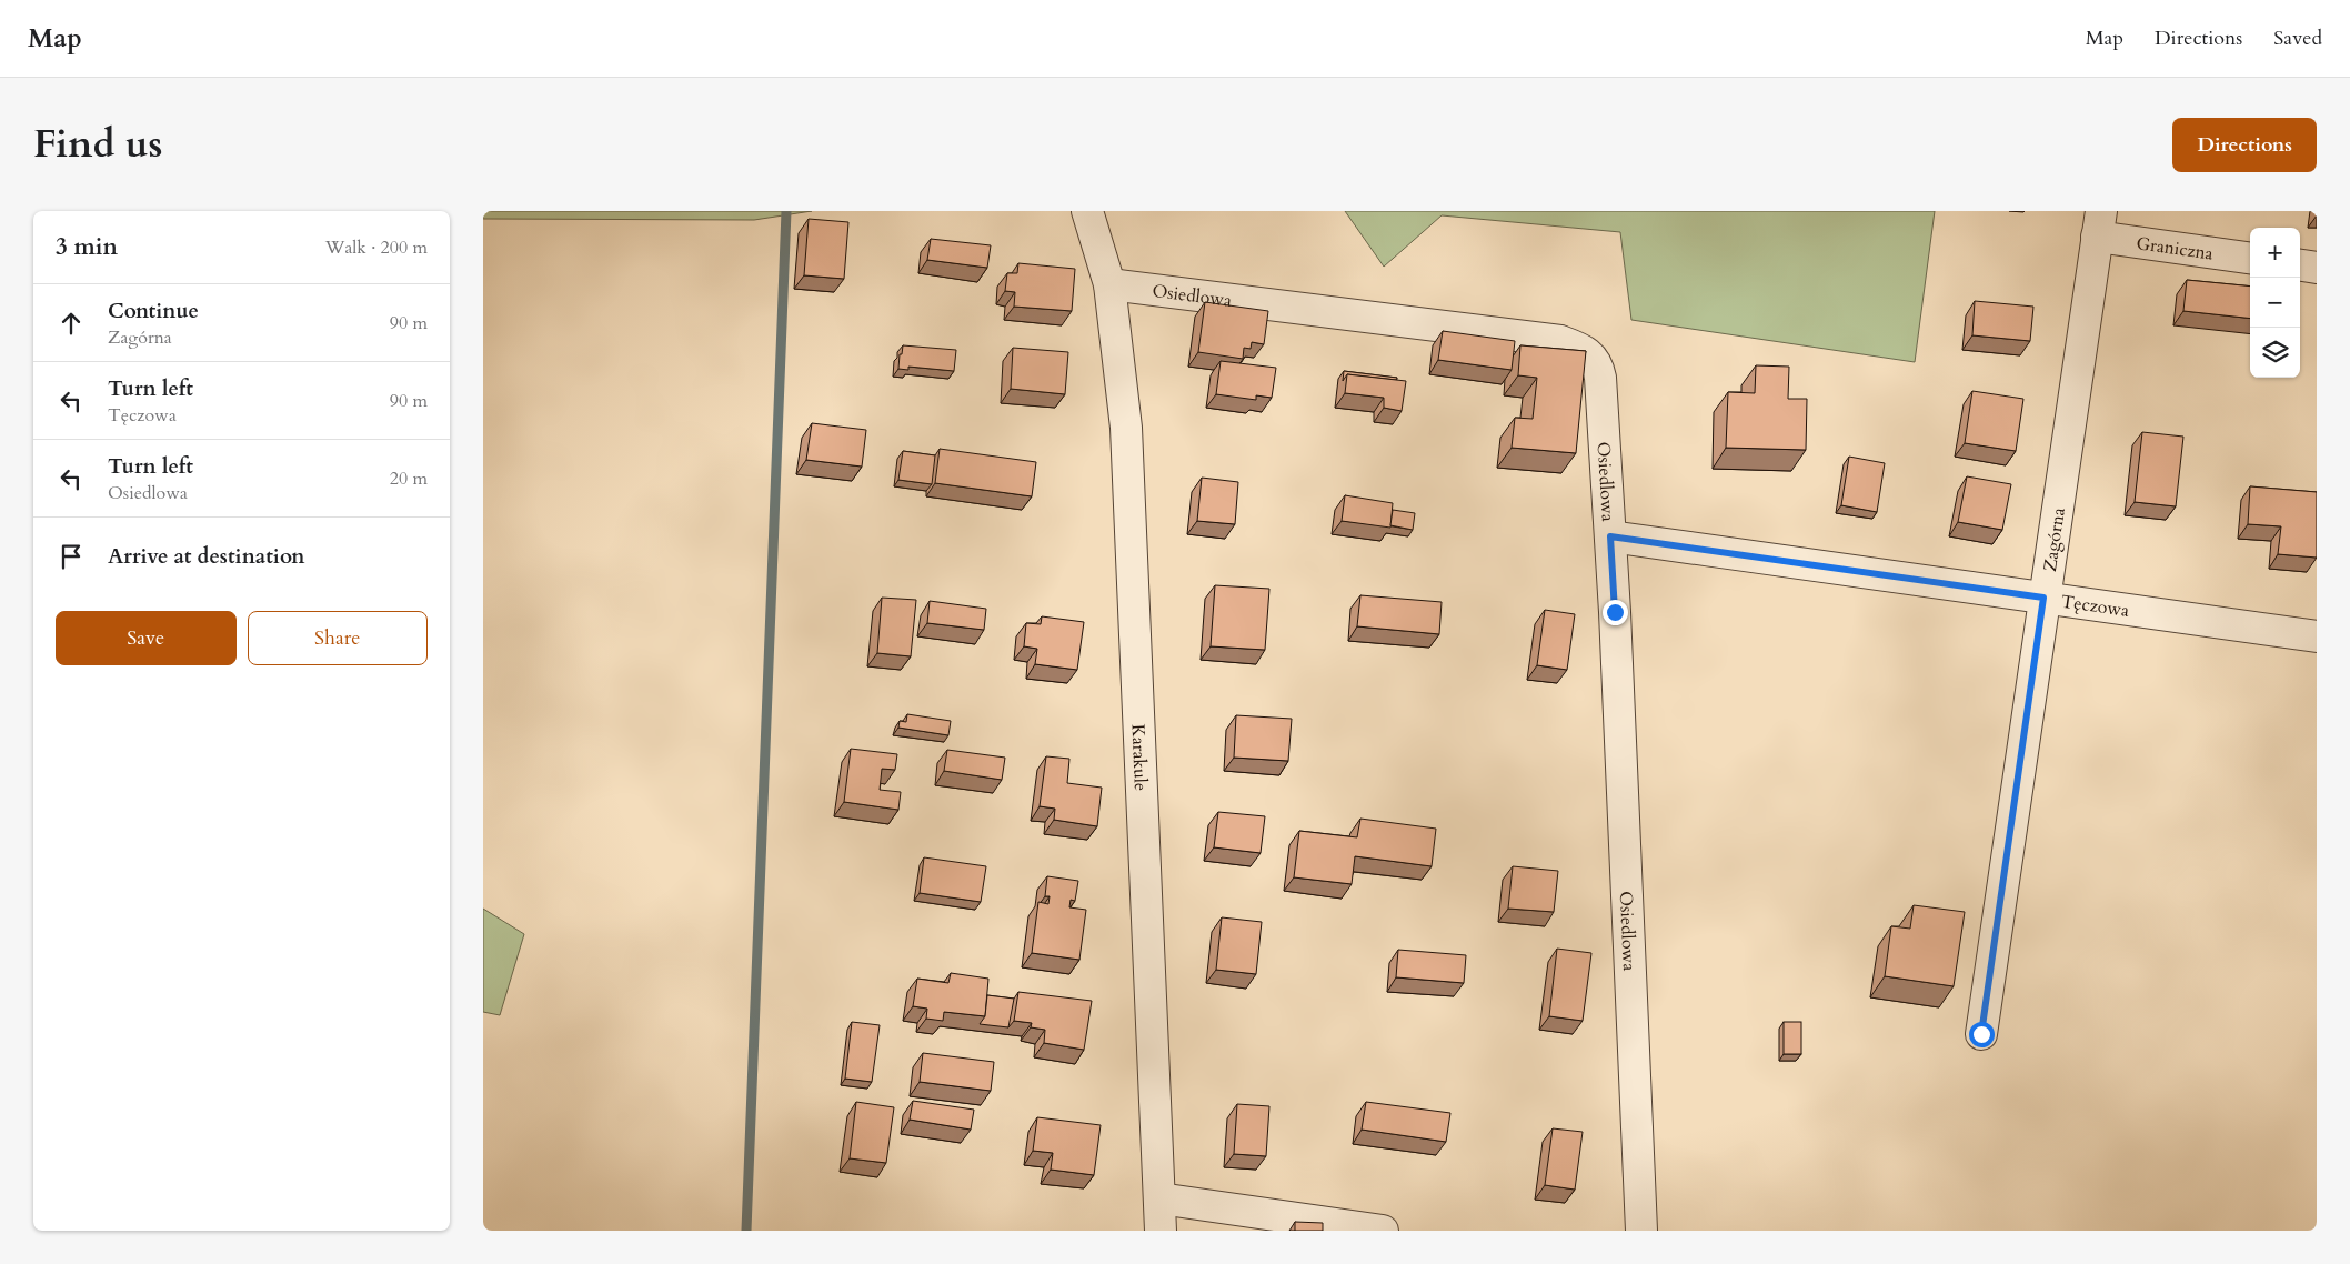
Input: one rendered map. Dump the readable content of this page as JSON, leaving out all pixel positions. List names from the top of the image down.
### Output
{
  "streets": {
    "street": [
      "Graniczna",
      "Osiedlowa",
      "Zagórna",
      "Tęczowa",
      "Karakule"
    ]
  },
  "crossings": [
    ["Graniczna", "Zagórna"],
    ["Osiedlowa", "Tęczowa"],
    ["Osiedlowa", "Karakule"],
    ["Zagórna", "Tęczowa"]
  ],
  "page": {
    "header": "Map",
    "nav": ["Map", "Directions", "Saved"],
    "title": "Find us",
    "buttons": [
      "Directions",
      ["Save", "Share"]
    ],
    "heading": ["3 min", "Walk · 200 m"],
    "map_buttons": ["+", "−"],
    "list": [
      ["Continue", "Zagórna", "90 m"],
      ["Turn left", "Tęczowa", "90 m"],
      ["Turn left", "Osiedlowa", "20 m"],
      "Arrive at destination"
    ]
  }
}
